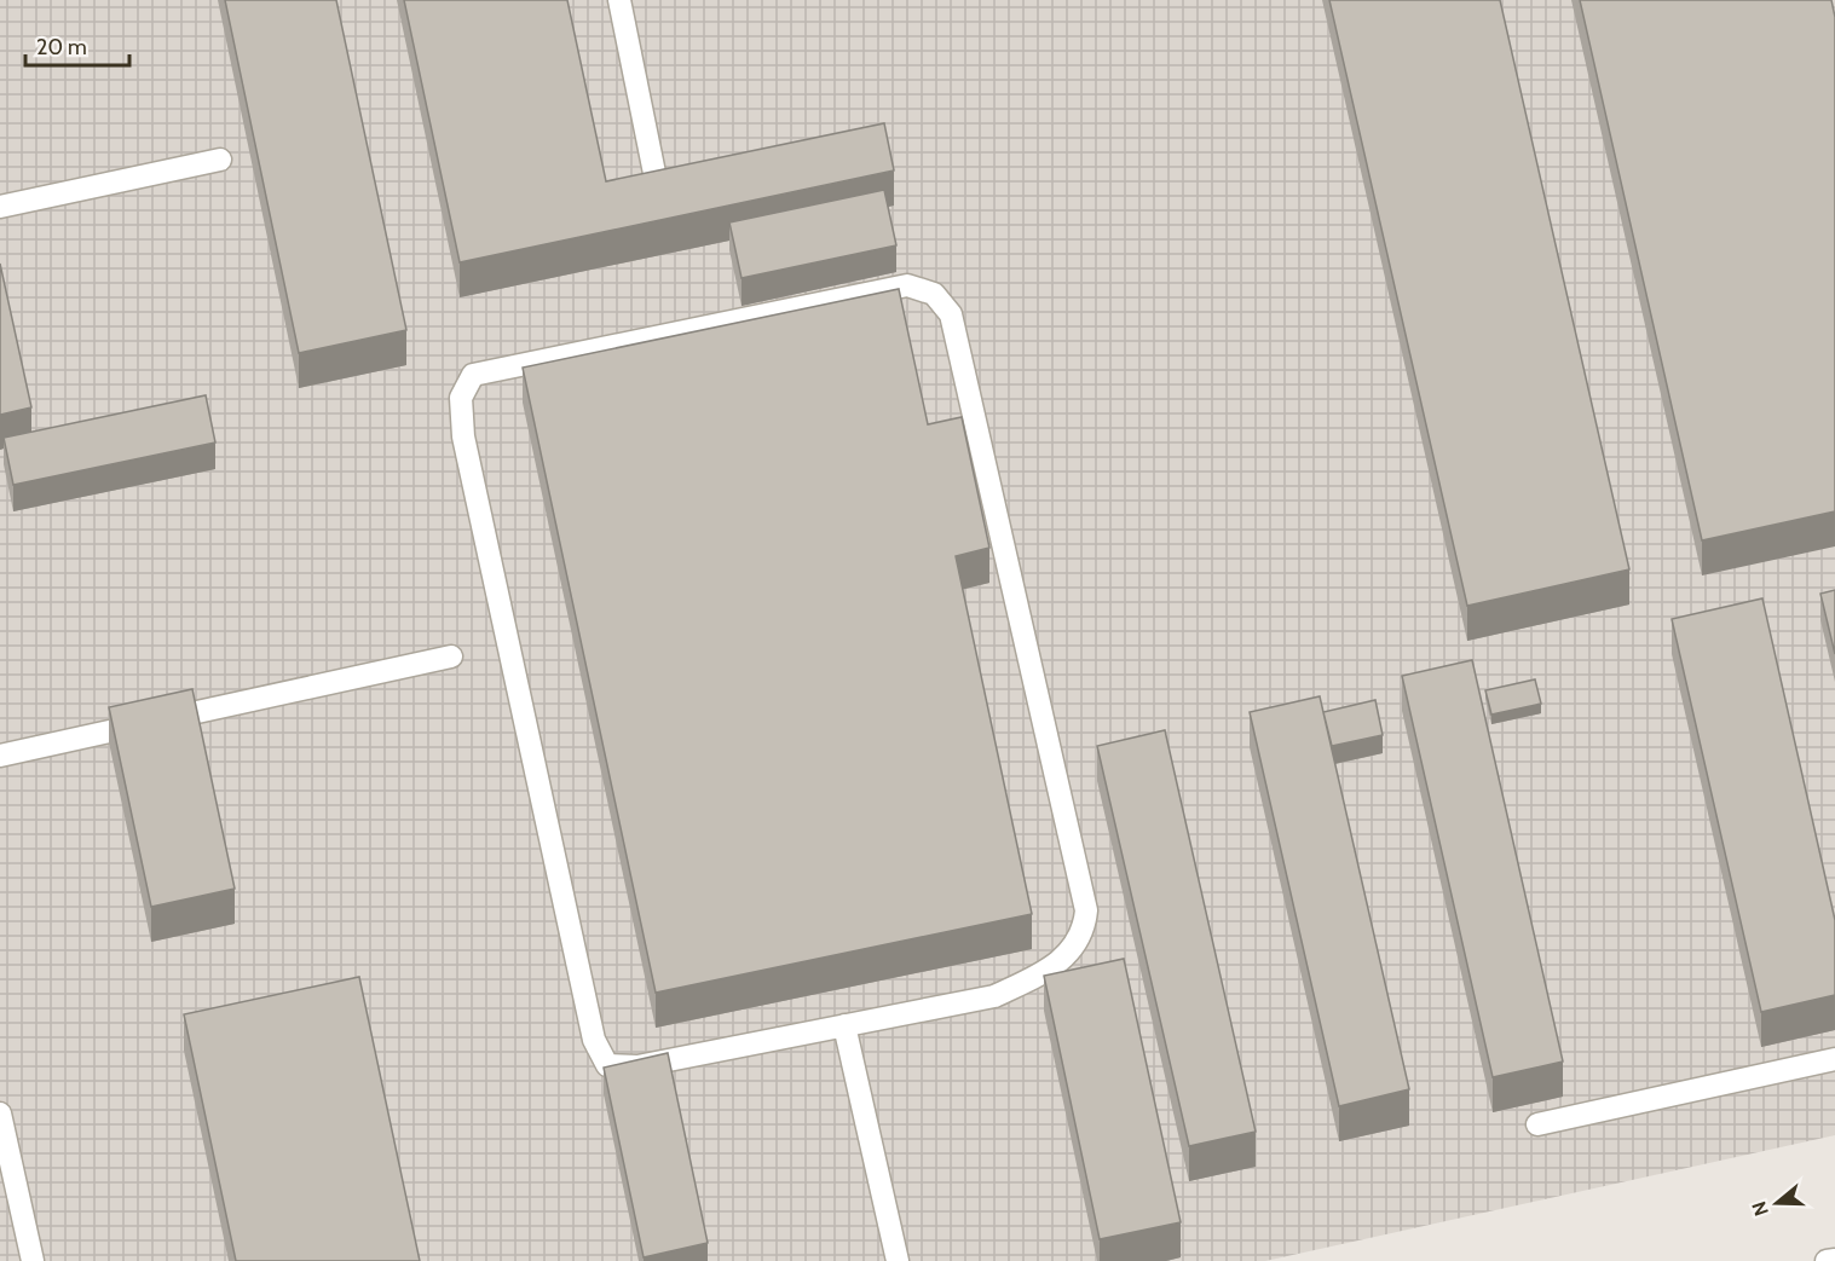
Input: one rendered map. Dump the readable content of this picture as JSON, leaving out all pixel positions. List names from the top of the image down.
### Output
{
  "scale_bar": "20 m",
  "north": "left"
}
